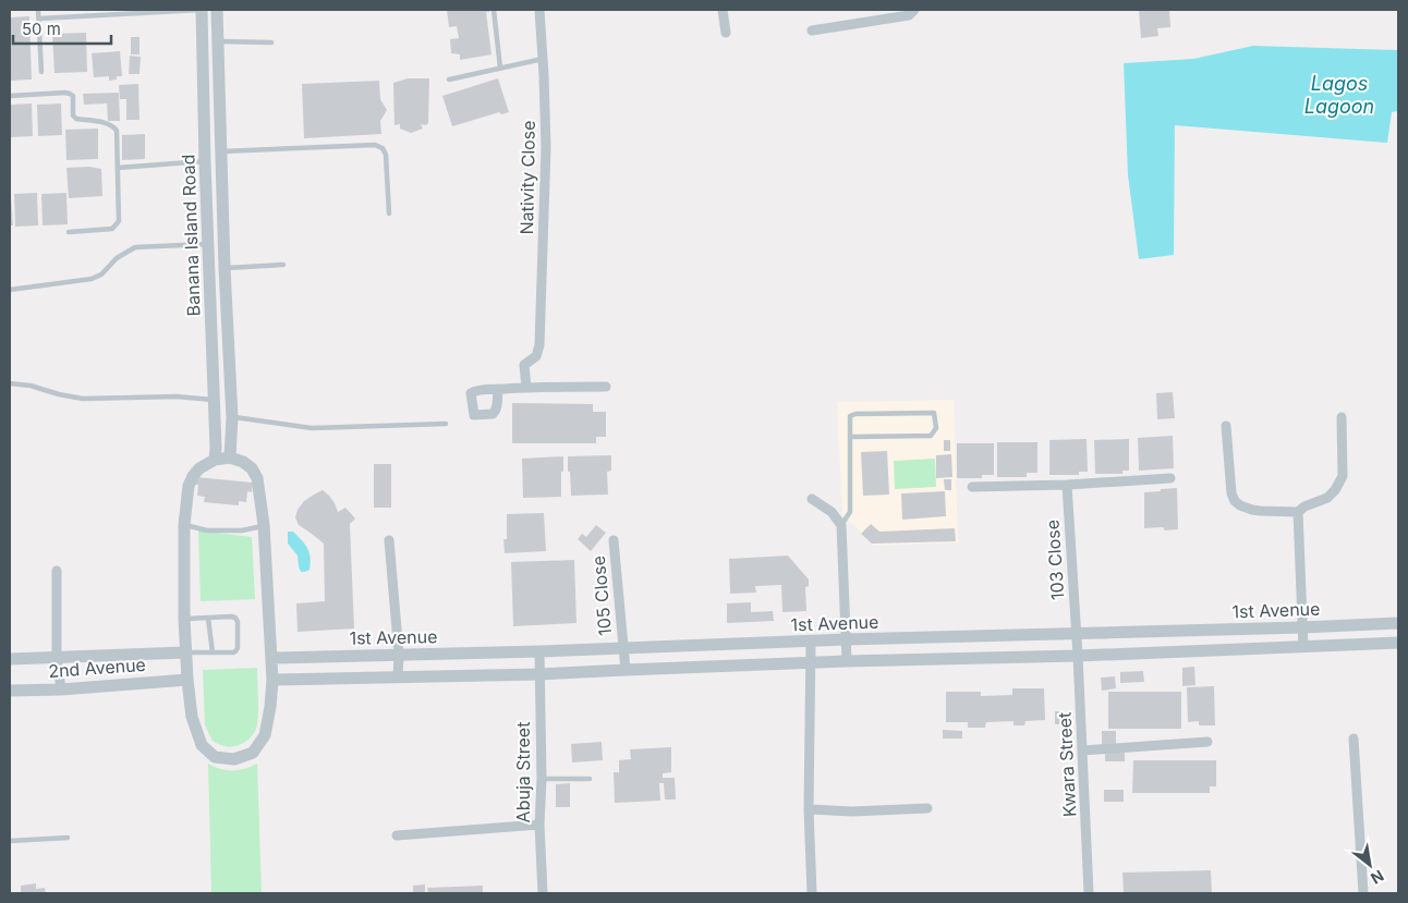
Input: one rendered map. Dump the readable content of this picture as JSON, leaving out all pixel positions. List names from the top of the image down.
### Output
{
  "streets": {
    "street": [
      "Nativity Close",
      "Banana Island Road",
      "103 Close",
      "105 Close",
      "1st Avenue",
      "2nd Avenue",
      "Kwara Street",
      "Abuja Street"
    ]
  },
  "crossings": [
    ["103 Close", "1st Avenue"],
    ["103 Close", "Kwara Street"],
    ["105 Close", "1st Avenue"],
    ["1st Avenue", "Kwara Street"],
    ["1st Avenue", "Abuja Street"]
  ],
  "water": ["Lagos Lagoon"],
  "scale_bar": "50 m",
  "north": "bottom right"
}
